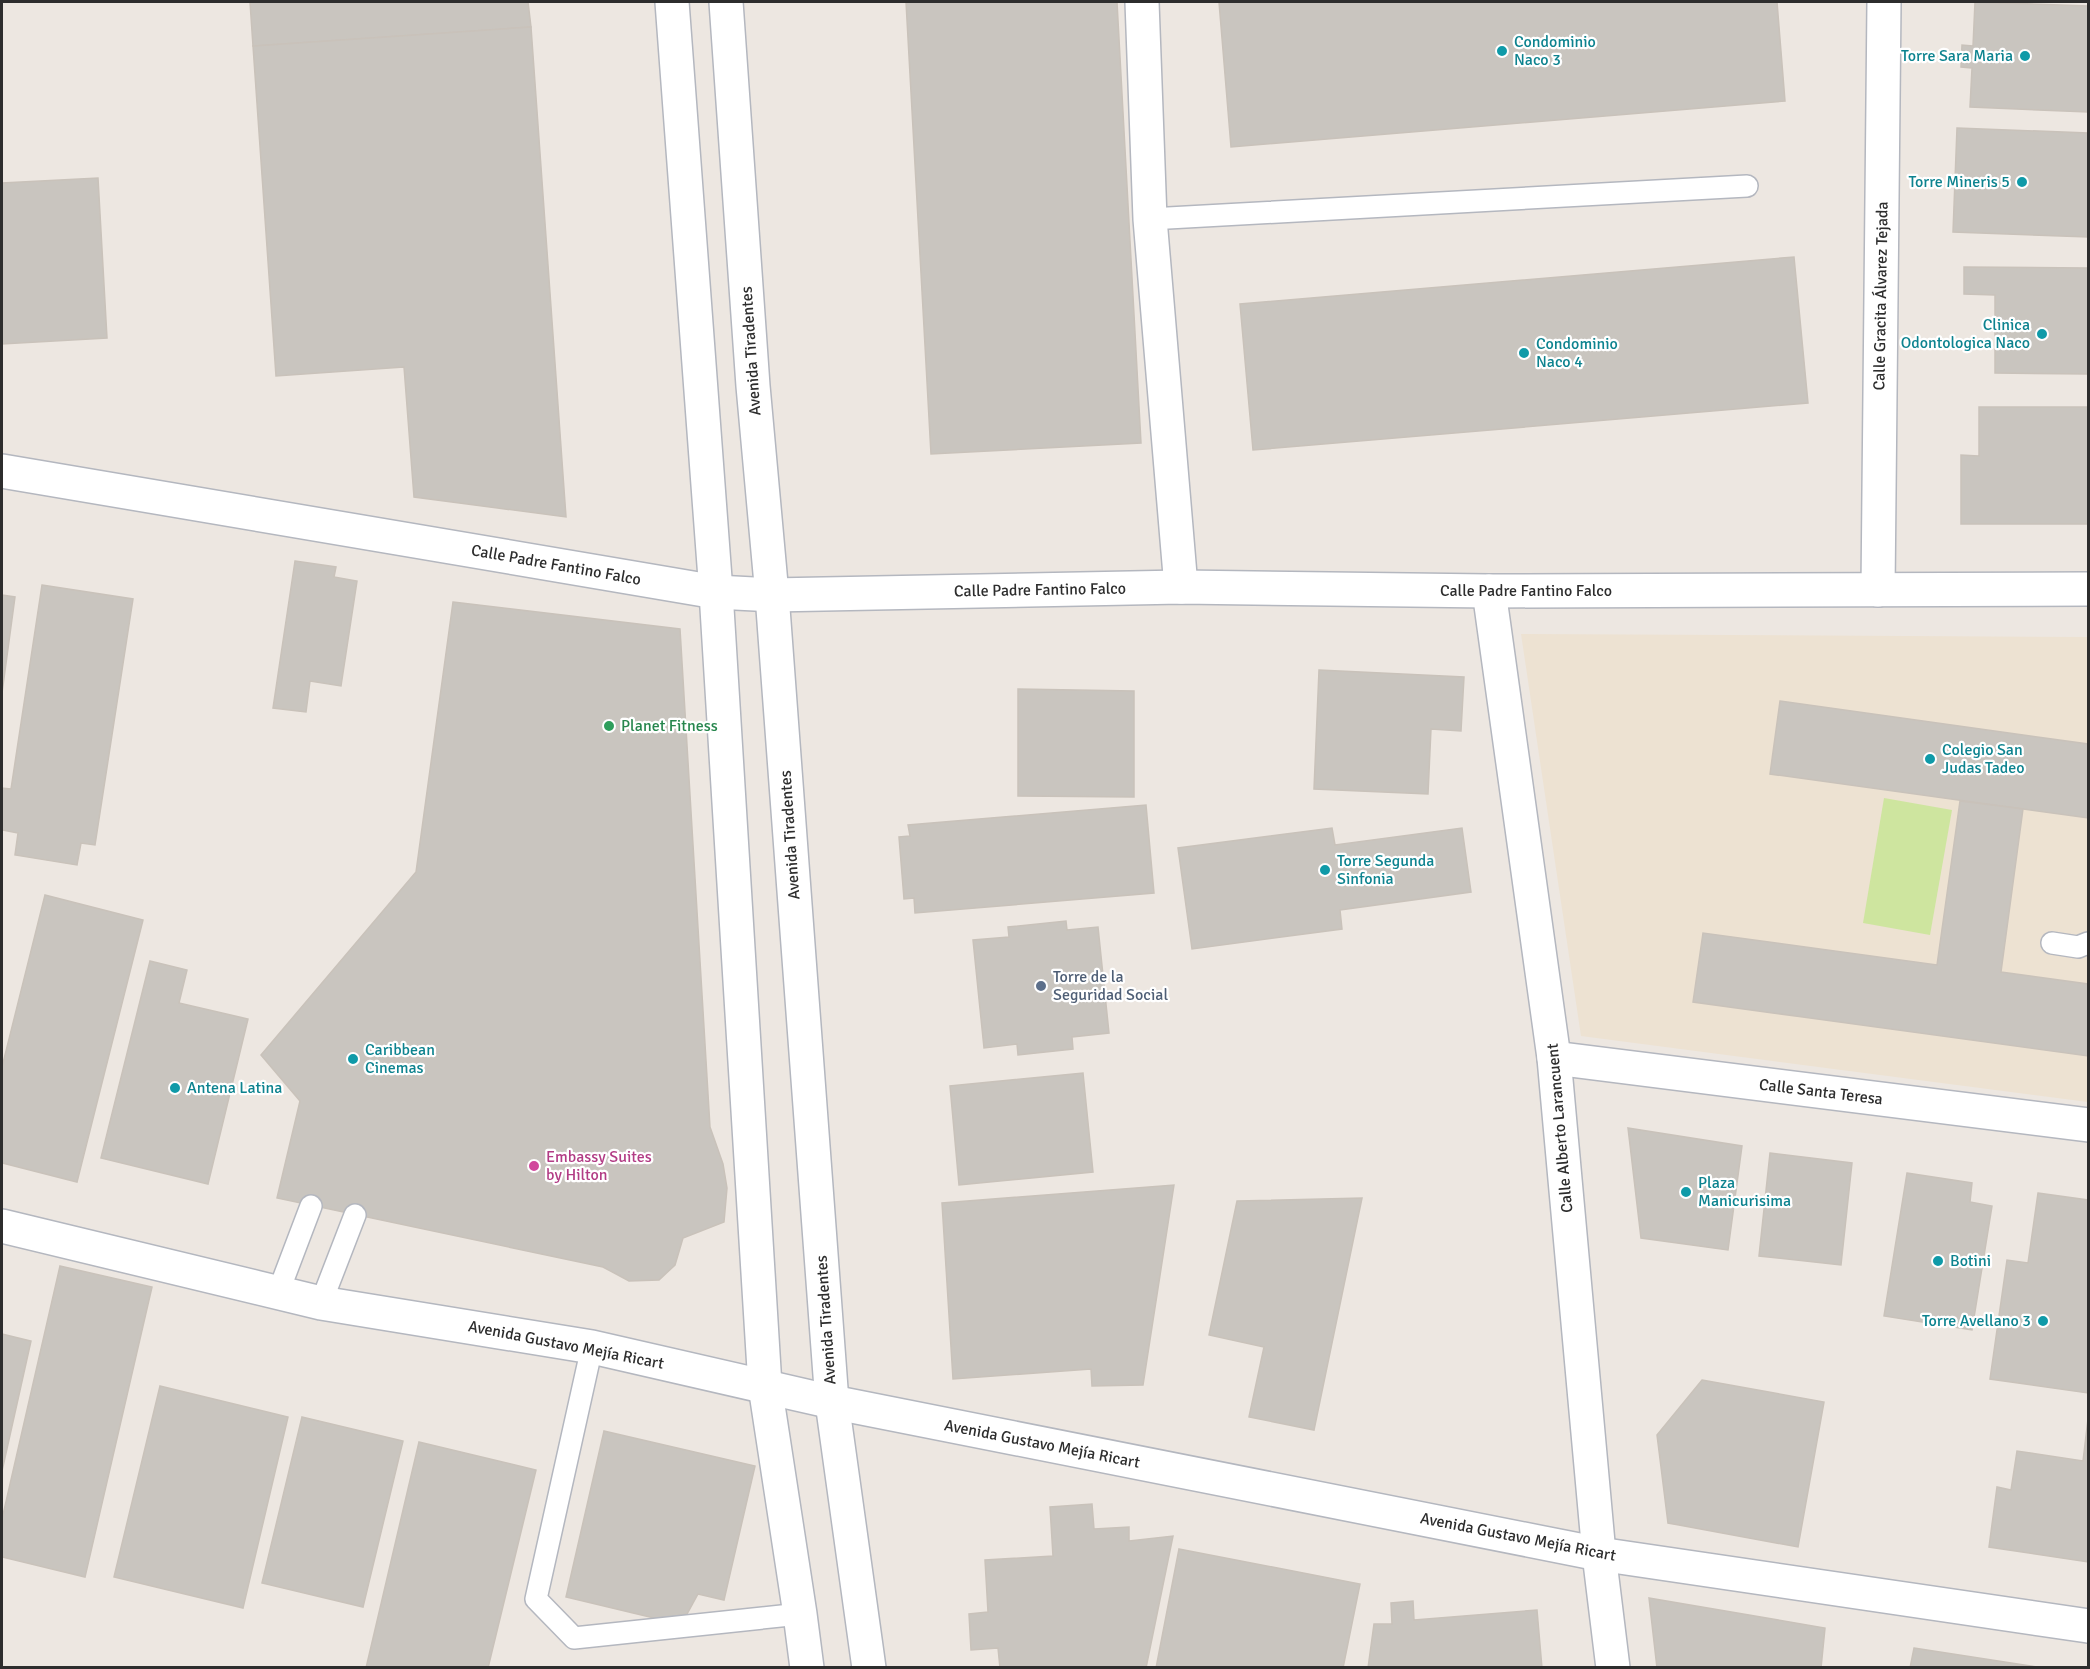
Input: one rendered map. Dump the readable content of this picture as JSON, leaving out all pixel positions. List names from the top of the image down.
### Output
{
  "streets": {
    "street": [
      "Calle Gracita Álvarez Tejada",
      "Avenida Tiradentes",
      "Calle Padre Fantino Falco",
      "Calle Santa Teresa",
      "Calle Alberto Larancuent",
      "Avenida Gustavo Mejía Ricart"
    ]
  },
  "crossings": [
    ["Calle Gracita Álvarez Tejada", "Calle Padre Fantino Falco"],
    ["Avenida Tiradentes", "Calle Padre Fantino Falco"],
    ["Avenida Tiradentes", "Avenida Gustavo Mejía Ricart"],
    ["Calle Padre Fantino Falco", "Calle Alberto Larancuent"],
    ["Calle Santa Teresa", "Calle Alberto Larancuent"],
    ["Calle Alberto Larancuent", "Avenida Gustavo Mejía Ricart"]
  ],
  "places": [
    "Condominio Naco 3",
    "Torre Sara Maria",
    "Torre Mineris 5",
    "Clinica Odontologica Naco",
    "Condominio Naco 4",
    "Planet Fitness",
    "Colegio San Judas Tadeo",
    "Torre Segunda Sinfonia",
    "Torre de la Seguridad Social",
    "Caribbean Cinemas",
    "Antena Latina",
    "Embassy Suites by Hilton",
    "Plaza Manicurisima",
    "Botini",
    "Torre Avellano 3"
  ]
}
